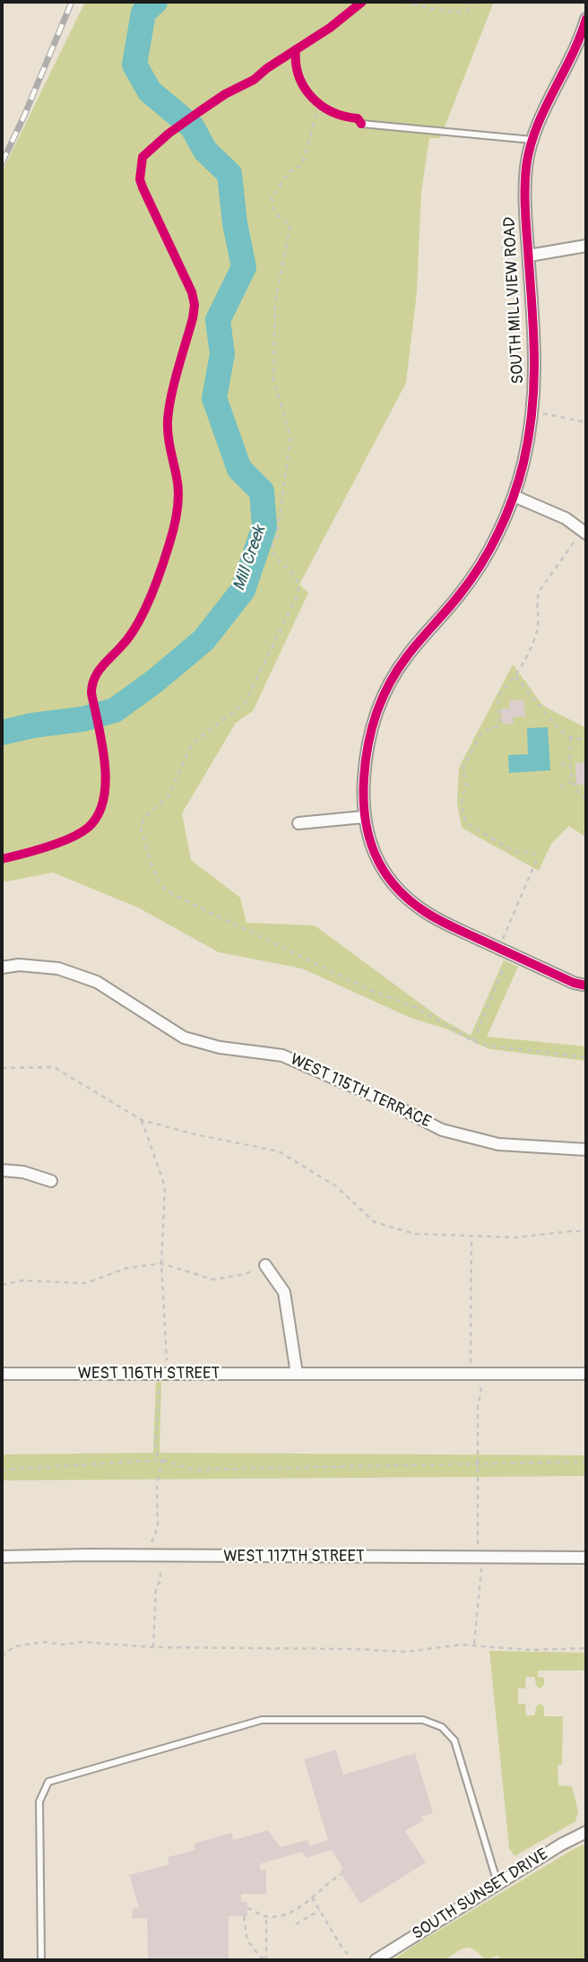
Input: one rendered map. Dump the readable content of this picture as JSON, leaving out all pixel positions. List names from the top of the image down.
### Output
{
  "streets": {
    "street": [
      "SOUTH MILLVIEW ROAD",
      "WEST 115TH TERRACE",
      "WEST 116TH STREET",
      "WEST 117TH STREET",
      "SOUTH SUNSET DRIVE"
    ]
  },
  "water": ["Mill Creek"]
}
